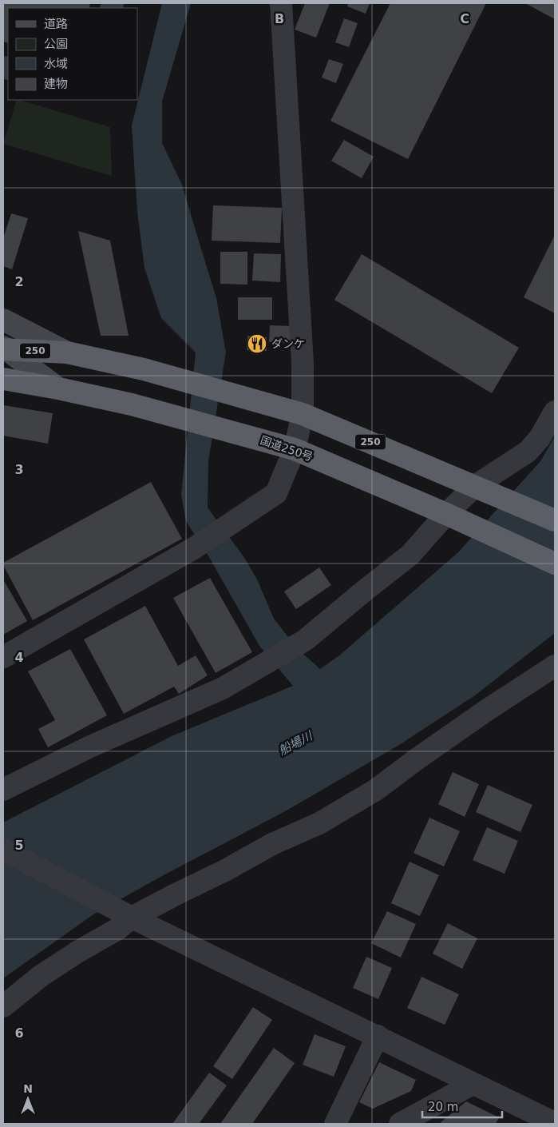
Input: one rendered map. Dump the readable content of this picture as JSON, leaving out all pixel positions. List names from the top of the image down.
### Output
{
  "streets": {
    "highway": ["250", "国道250号"]
  },
  "water": ["船場川"],
  "places": {
    "restaurant": ["ダンケ"]
  },
  "legend": [
    "道路",
    "公園",
    "水域",
    "建物"
  ],
  "scale_bar": "20 m",
  "north": "top",
  "grid": {
    "columns": ["B", "C"],
    "rows": [
      "2",
      "3",
      "4",
      "5",
      "6"
    ]
  }
}
